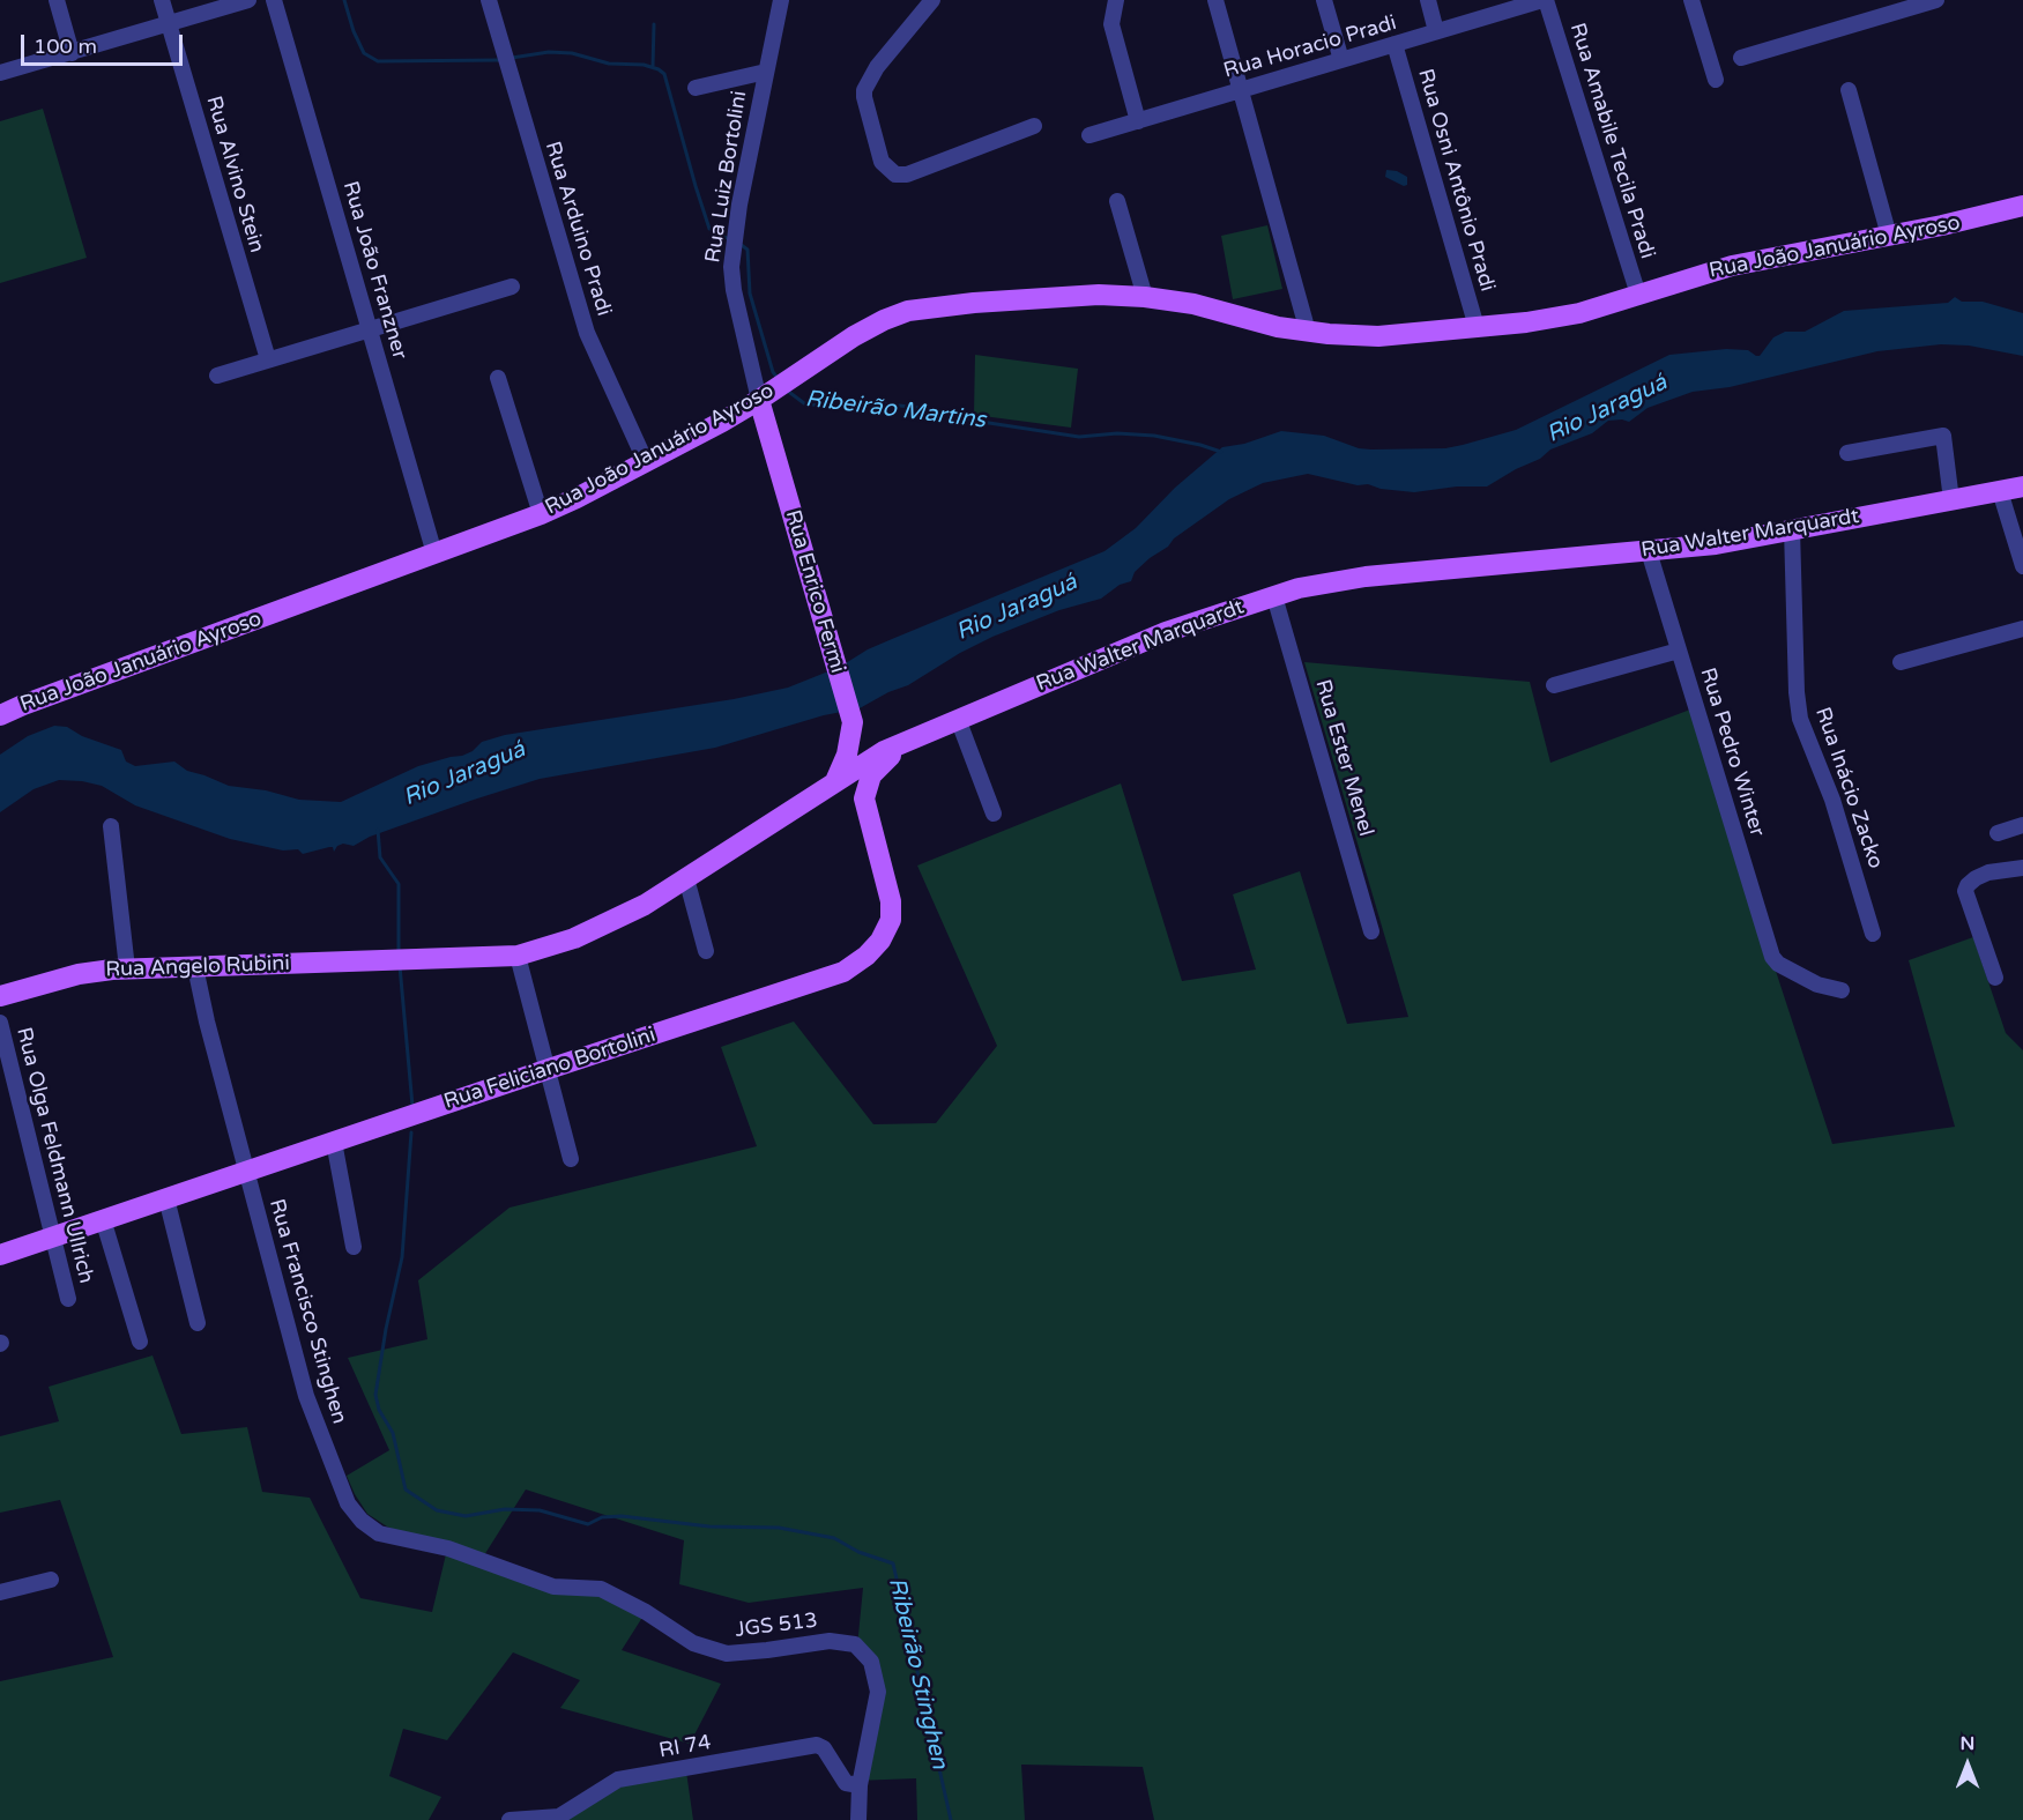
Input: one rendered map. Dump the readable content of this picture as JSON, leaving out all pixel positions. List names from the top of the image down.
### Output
{
  "streets": {
    "main road": [
      "Rua João Januário Ayroso",
      "Rua Walter Marquardt",
      "Rua Enrico Fermi",
      "Rua Angelo Rubini",
      "Rua Feliciano Bortolini"
    ],
    "street": [
      "Rua Horacio Pradi",
      "Rua Amabile Tecila Pradi",
      "Rua Alvino Stein",
      "Rua Luiz Bortolini",
      "Rua Osni Antônio Pradi",
      "Rua Arduino Pradi",
      "Rua João Franzner",
      "Rua Pedro Winter",
      "Rua Ester Menel",
      "Rua Inácio Zacko",
      "Rua Olga Feldmann Ullrich",
      "Rua Francisco Stinghen",
      "JGS 513",
      "RI 74"
    ]
  },
  "crossings": [
    ["Rua Horacio Pradi", "Rua Amabile Tecila Pradi"],
    ["Rua Horacio Pradi", "Rua Osni Antônio Pradi"],
    ["Rua Amabile Tecila Pradi", "Rua João Januário Ayroso"],
    ["Rua Luiz Bortolini", "Rua João Januário Ayroso"],
    ["Rua Luiz Bortolini", "Rua Enrico Fermi"],
    ["Rua Osni Antônio Pradi", "Rua João Januário Ayroso"],
    ["Rua Arduino Pradi", "Rua João Januário Ayroso"],
    ["Rua João Januário Ayroso", "Rua João Franzner"],
    ["Rua João Januário Ayroso", "Rua Enrico Fermi"],
    ["Rua Walter Marquardt", "Rua Enrico Fermi"],
    ["Rua Walter Marquardt", "Rua Pedro Winter"],
    ["Rua Walter Marquardt", "Rua Ester Menel"],
    ["Rua Walter Marquardt", "Rua Inácio Zacko"],
    ["Rua Walter Marquardt", "Rua Angelo Rubini"],
    ["Rua Angelo Rubini", "Rua Francisco Stinghen"],
    ["Rua Feliciano Bortolini", "Rua Olga Feldmann Ullrich"],
    ["Rua Feliciano Bortolini", "Rua Francisco Stinghen"],
    ["Rua Francisco Stinghen", "JGS 513"],
    ["JGS 513", "RI 74"]
  ],
  "water": ["Rio Jaraguá", "Ribeirão Martins", "Ribeirão Stinghen"],
  "scale_bar": "100 m",
  "north": "top"
}
